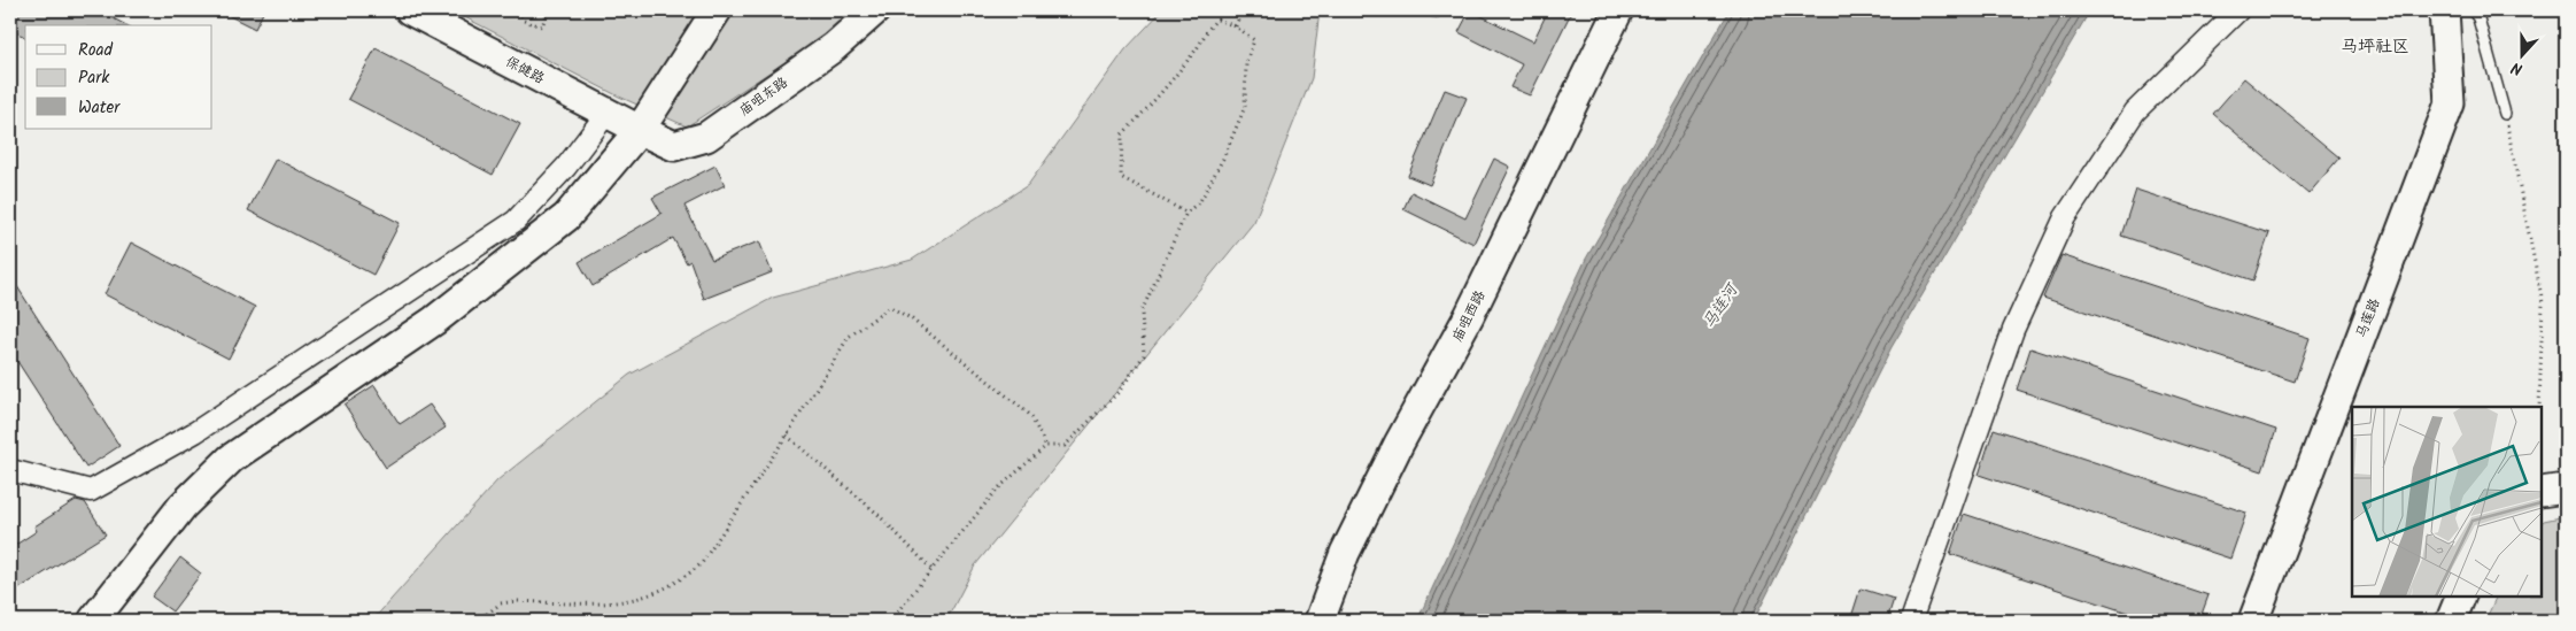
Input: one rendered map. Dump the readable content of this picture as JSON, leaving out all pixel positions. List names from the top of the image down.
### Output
{
  "streets": {
    "street": [
      "保健路",
      "庙咀东路",
      "庙咀西路",
      "马莲路"
    ]
  },
  "crossings": [
    ["保健路", "庙咀东路"]
  ],
  "districts": ["马坪社区"],
  "water": ["马连河"],
  "legend": ["Road", "Park", "Water"],
  "north": "bottom"
}
